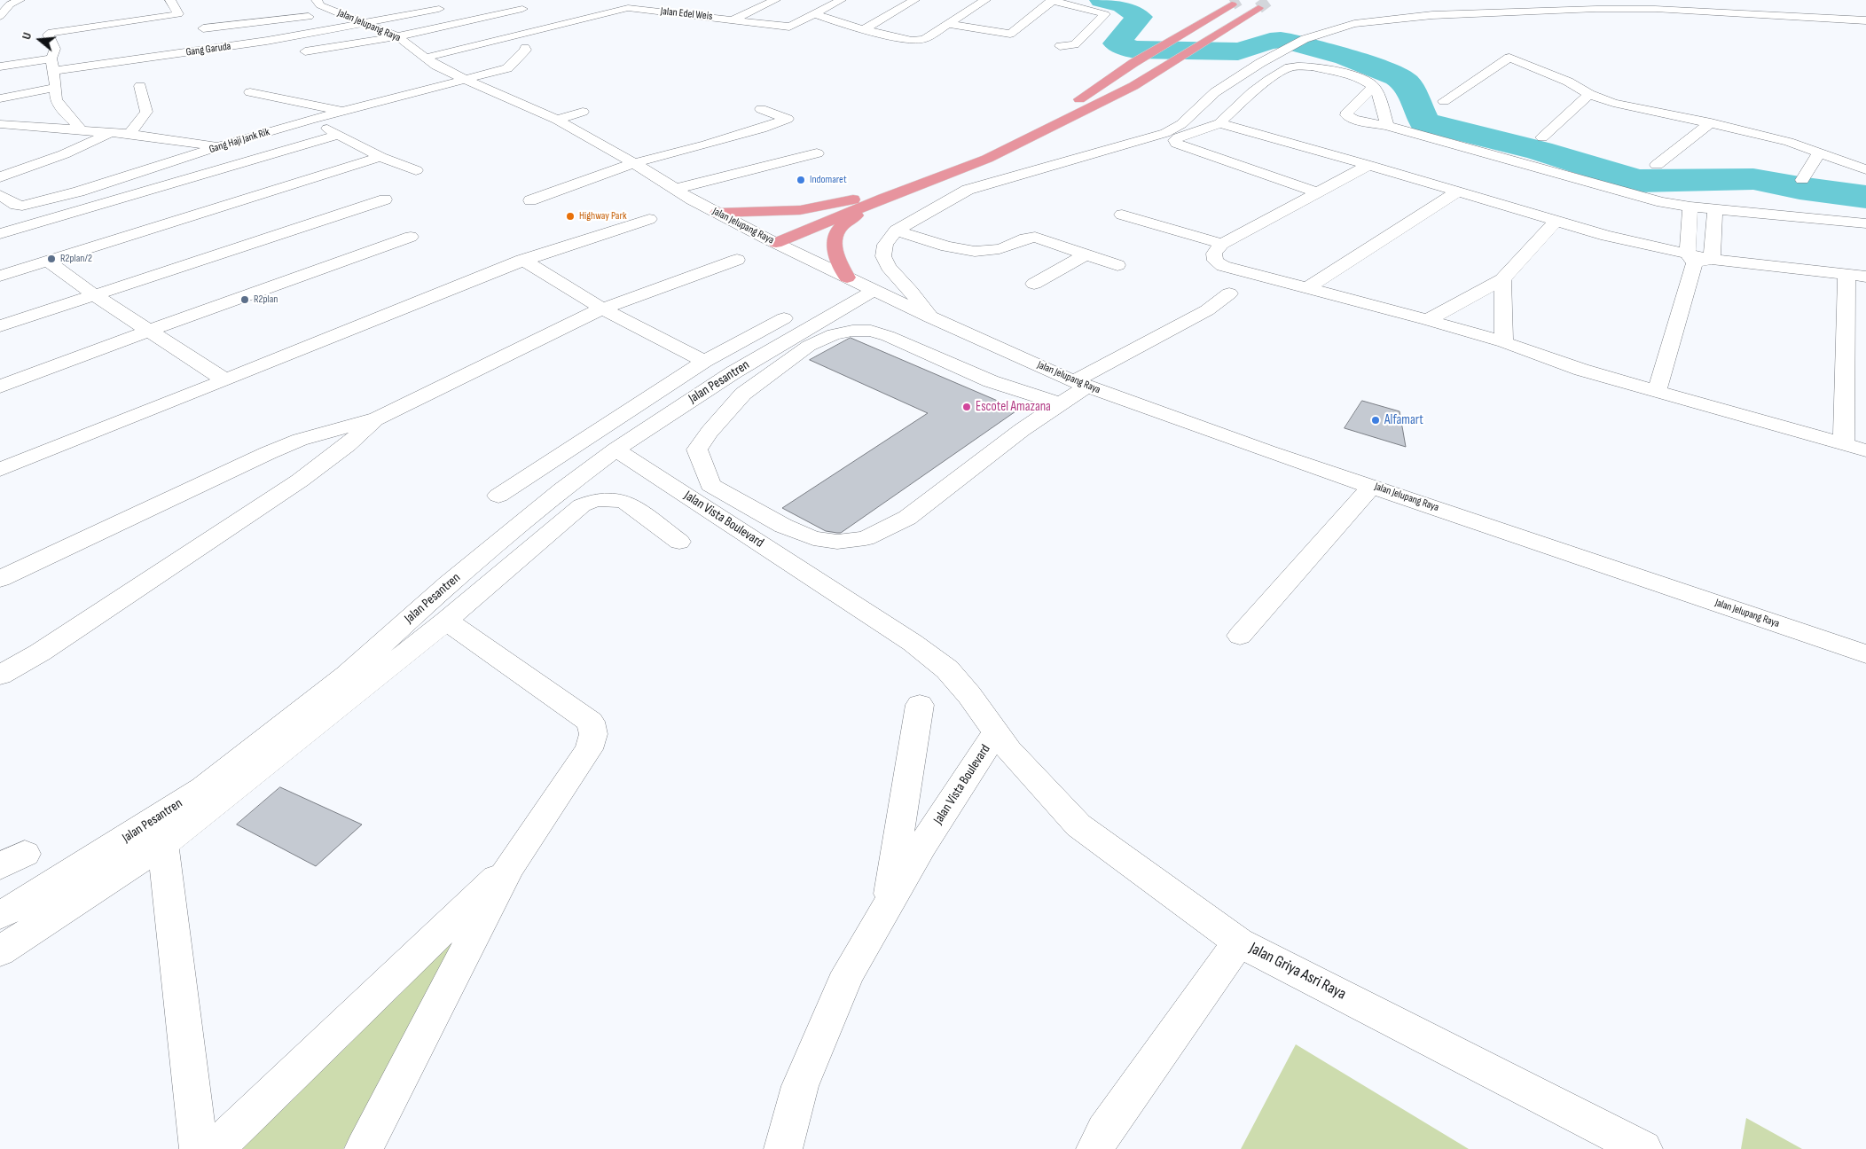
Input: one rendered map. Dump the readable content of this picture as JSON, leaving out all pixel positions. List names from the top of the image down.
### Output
{
  "streets": {
    "street": [
      "Jalan Edel Weis",
      "Jalan Jelupang Raya",
      "Gang Garuda",
      "Gang Haji Jank Rik",
      "Jalan Pesantren",
      "Jalan Vista Boulevard",
      "Jalan Griya Asri Raya"
    ]
  },
  "crossings": [
    ["Jalan Edel Weis", "Jalan Jelupang Raya"],
    ["Jalan Jelupang Raya", "Gang Garuda"],
    ["Jalan Jelupang Raya", "Gang Haji Jank Rik"],
    ["Jalan Jelupang Raya", "Jalan Pesantren"],
    ["Jalan Pesantren", "Jalan Vista Boulevard"],
    ["Jalan Vista Boulevard", "Jalan Griya Asri Raya"]
  ],
  "places": [
    "Indomaret",
    "Highway Park",
    "R2plan/2",
    "R2plan",
    "Escotel Amazana",
    "Alfamart"
  ],
  "north": "left"
}
